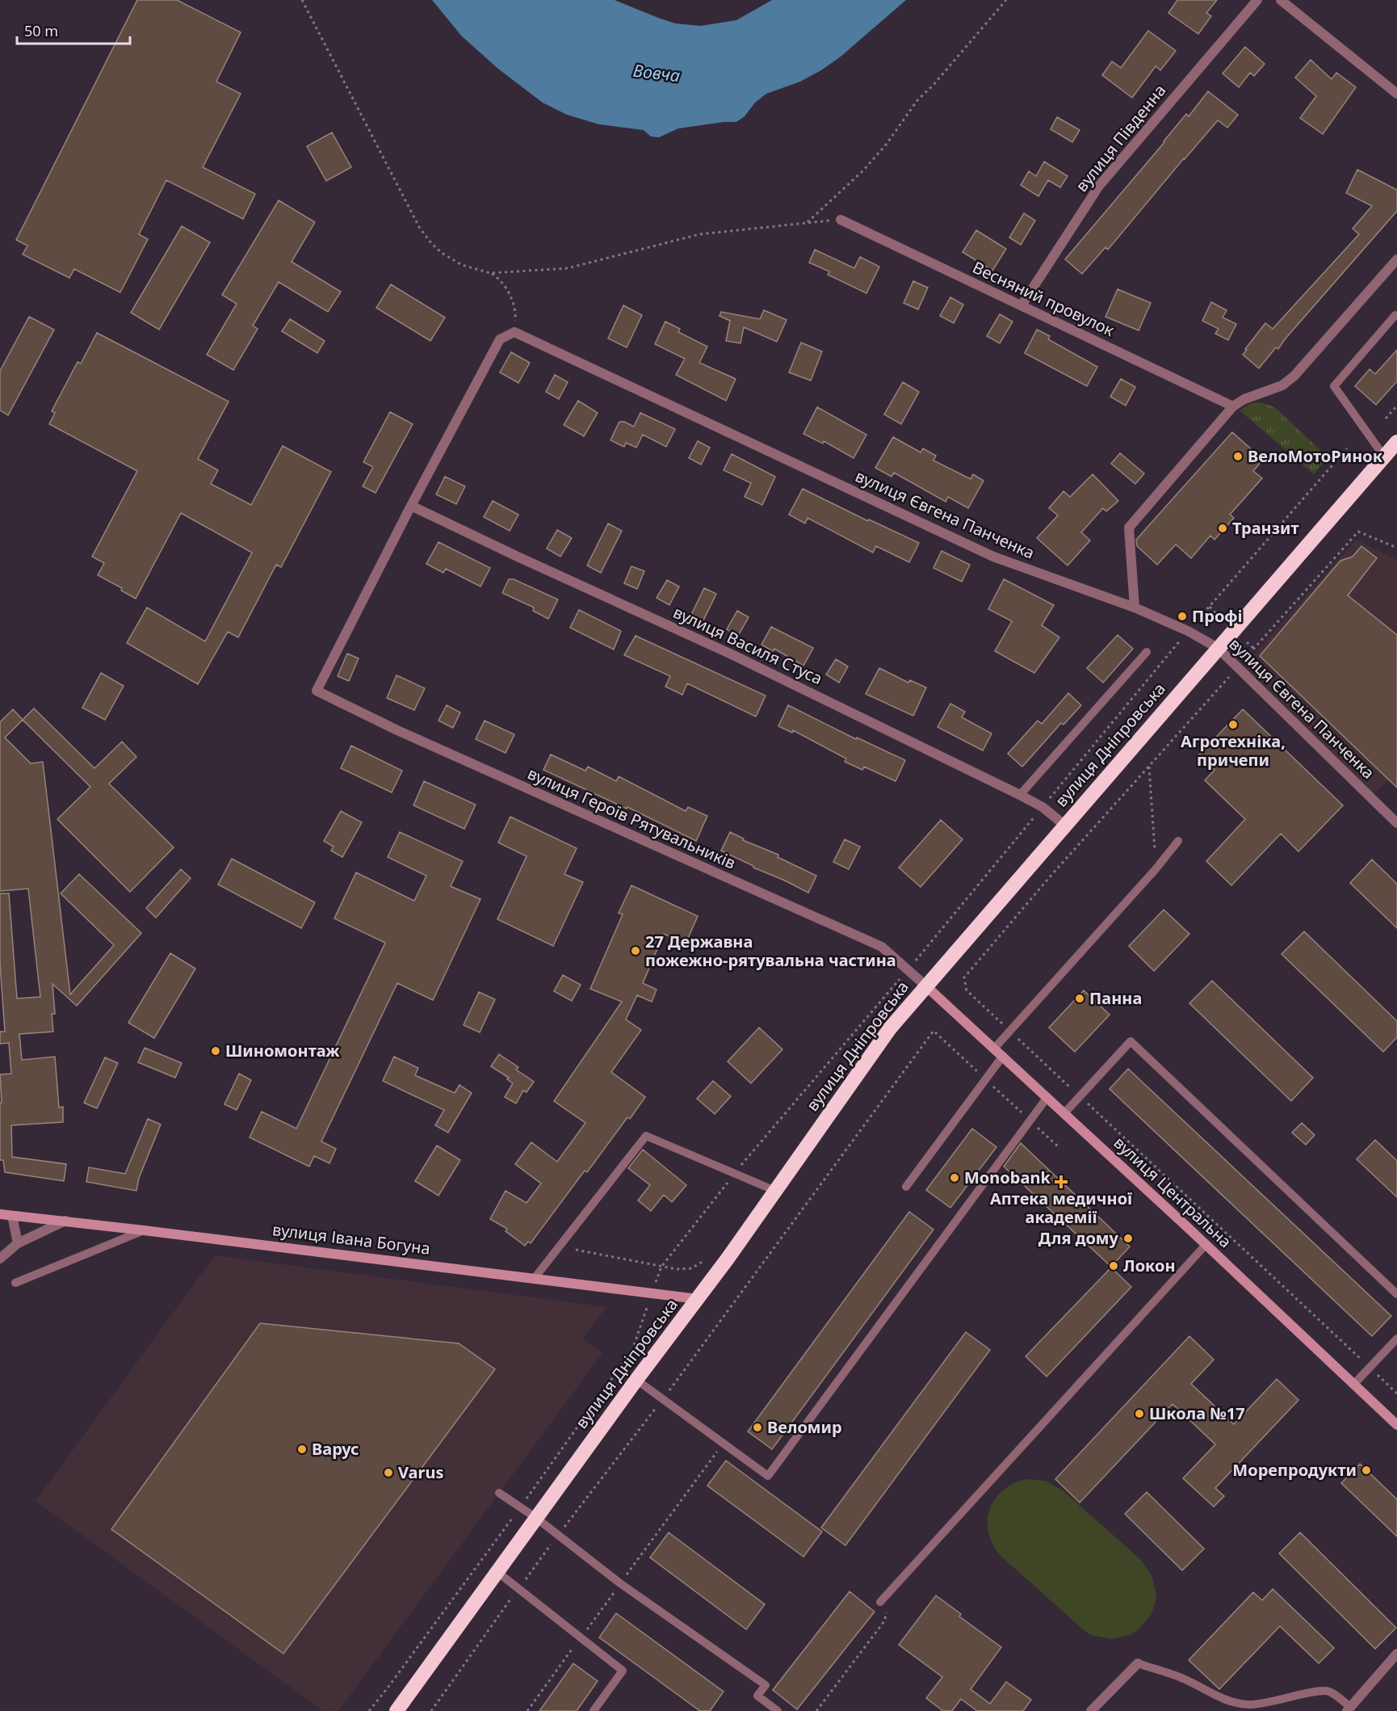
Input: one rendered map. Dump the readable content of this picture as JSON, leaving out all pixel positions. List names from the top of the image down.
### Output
{
  "streets": {
    "highway": ["вулиця Дніпровська"],
    "street": [
      "вулиця Південна",
      "Весняний провулок",
      "вулиця Євгена Панченка",
      "вулиця Василя Стуса",
      "вулиця Героїв Рятувальників",
      "вулиця Центральна",
      "вулиця Івана Богуна"
    ]
  },
  "crossings": [
    ["вулиця Південна", "Весняний провулок"],
    ["вулиця Євгена Панченка", "вулиця Дніпровська"],
    ["вулиця Василя Стуса", "вулиця Дніпровська"],
    ["вулиця Василя Стуса", "вулиця Героїв Рятувальників"],
    ["вулиця Дніпровська", "вулиця Героїв Рятувальників"],
    ["вулиця Дніпровська", "вулиця Центральна"],
    ["вулиця Дніпровська", "вулиця Івана Богуна"],
    ["вулиця Героїв Рятувальників", "вулиця Центральна"]
  ],
  "water": ["Вовча"],
  "places": {
    "other": [
      "ВелоМотоРинок",
      "Транзит",
      "Профі",
      "Агротехніка, причепи",
      "27 Державна пожежно-рятувальна частина",
      "Панна",
      "Шиномонтаж",
      "Monobank",
      "Для дому",
      "Локон",
      "Школа №17",
      "Веломир",
      "Варус",
      "Морепродукти",
      "Varus"
    ],
    "health": ["Аптека медичної академії"]
  },
  "scale_bar": "50 m"
}
